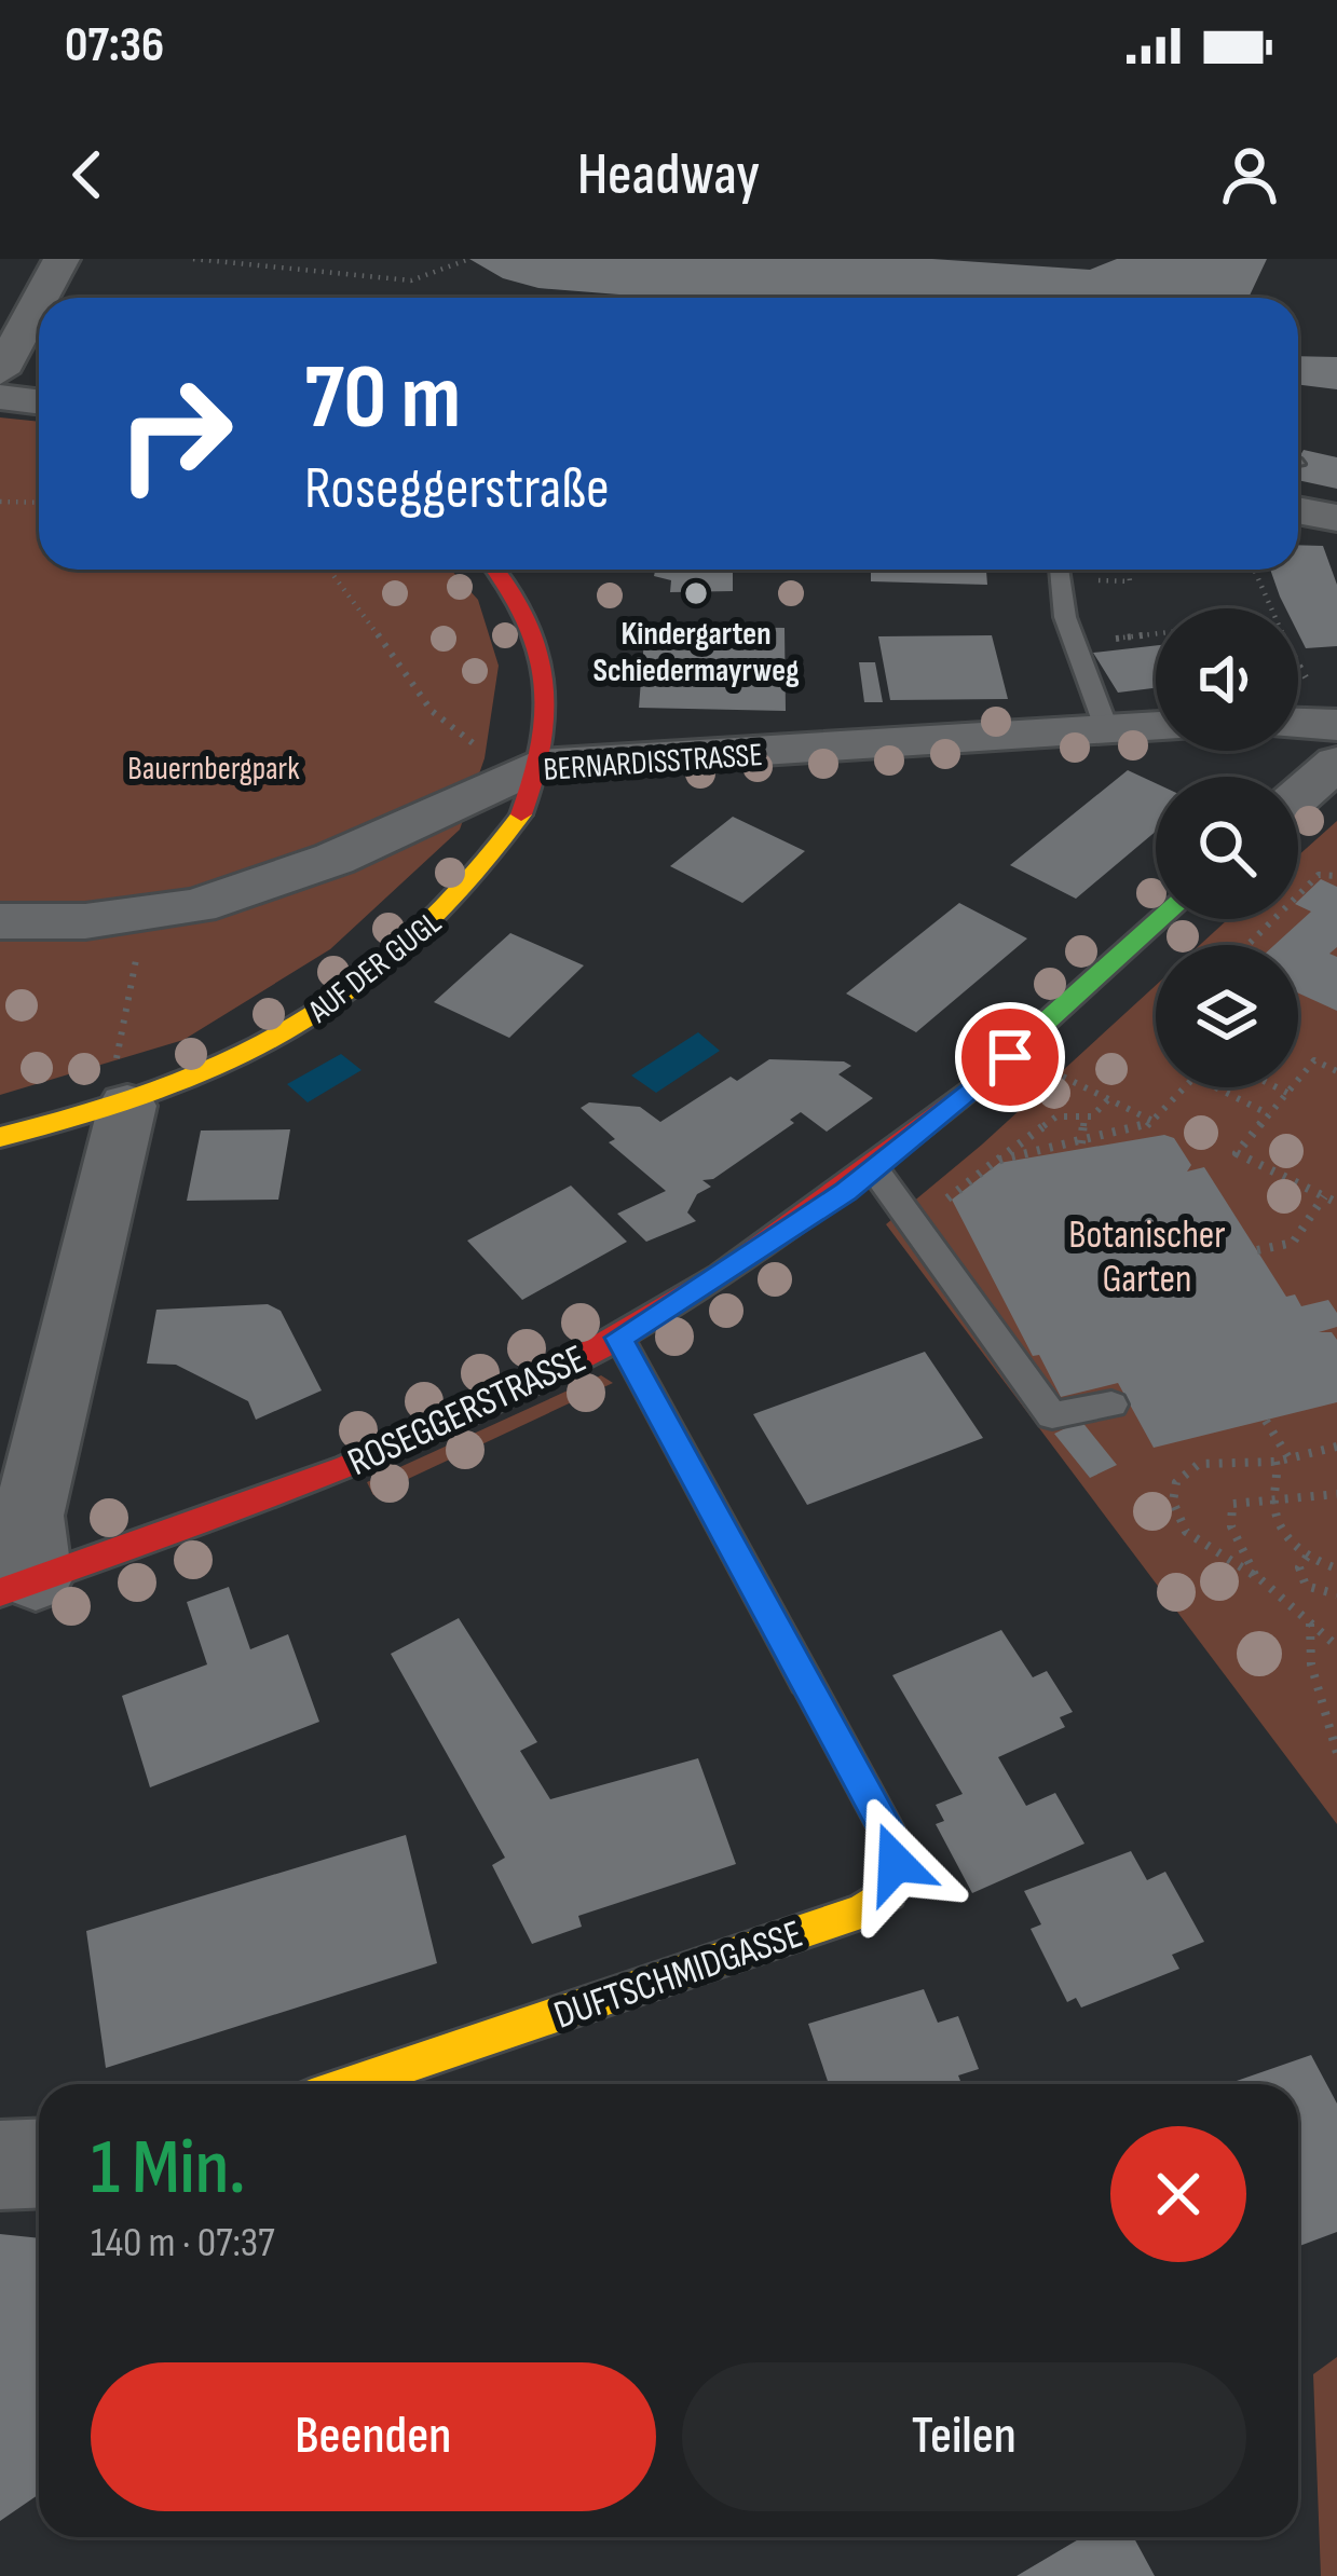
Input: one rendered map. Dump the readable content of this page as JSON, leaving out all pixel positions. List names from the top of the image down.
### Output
{
  "streets": {
    "street": [
      "BERNARDISSTRASSE",
      "AUF DER GUGL",
      "ROSEGGERSTRASSE",
      "DUFTSCHMIDGASSE"
    ]
  },
  "crossings": [
    ["BERNARDISSTRASSE", "AUF DER GUGL"],
    ["ROSEGGERSTRASSE", "DUFTSCHMIDGASSE"]
  ],
  "parks": ["Bauernbergpark", "Botanischer Garten"],
  "places": ["Kindergarten Schiedermayrweg"],
  "page": {
    "status": "07:36",
    "header": "Headway",
    "turn": ["70 m", "Roseggerstraße"],
    "heading": ["1 Min.", "140 m · 07:37"],
    "buttons": ["Beenden", "Teilen"]
  }
}
